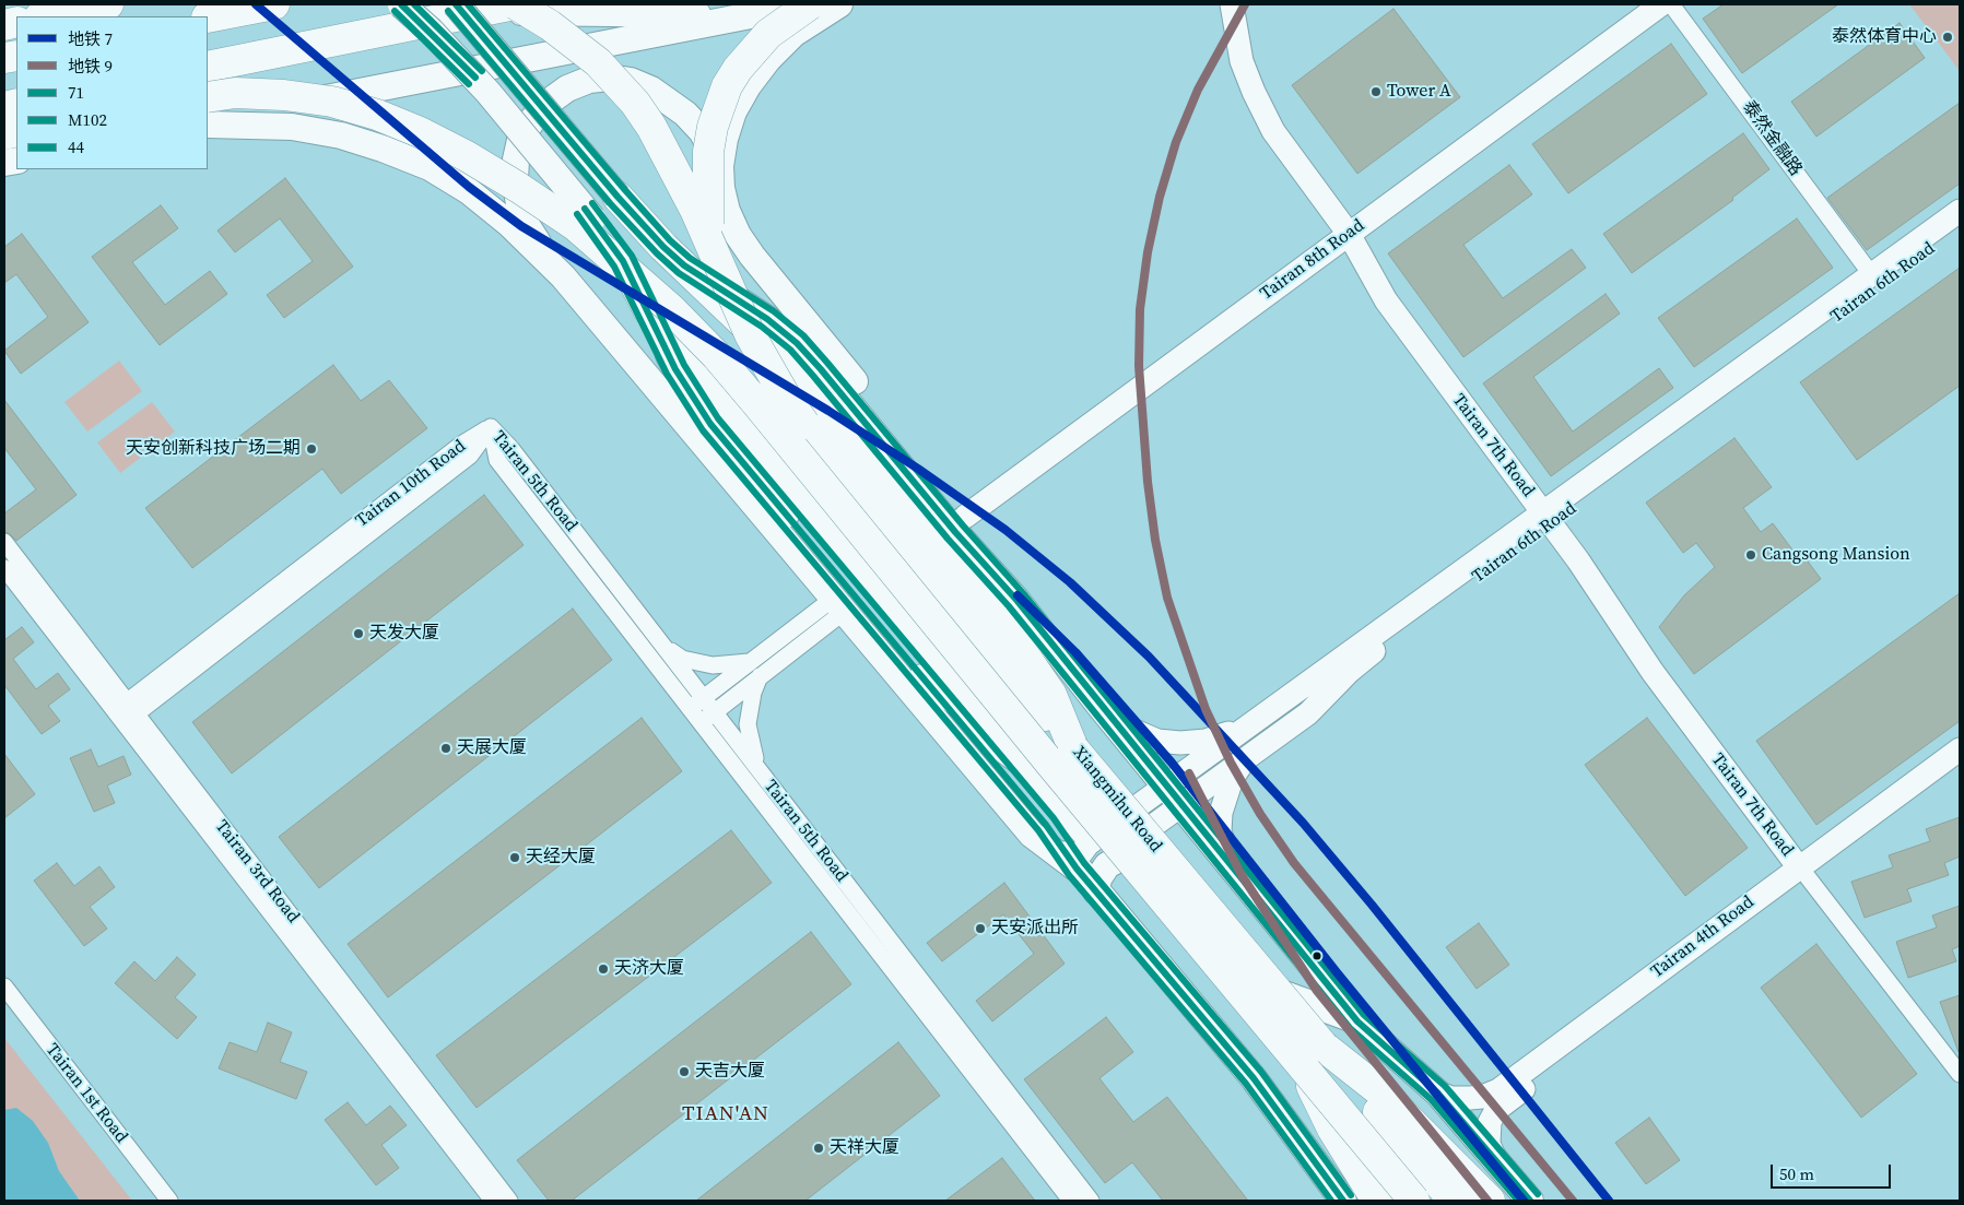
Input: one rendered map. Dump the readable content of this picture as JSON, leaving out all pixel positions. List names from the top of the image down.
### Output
{
  "streets": {
    "highway": ["Xiangmihu Road"],
    "street": [
      "泰然金融路",
      "Tairan 8th Road",
      "Tairan 6th Road",
      "Tairan 7th Road",
      "Tairan 5th Road",
      "Tairan 10th Road",
      "Tairan 3rd Road",
      "Tairan 4th Road",
      "Tairan 1st Road"
    ]
  },
  "crossings": [
    ["泰然金融路", "Tairan 6th Road"],
    ["Tairan 8th Road", "Tairan 7th Road"],
    ["Tairan 6th Road", "Tairan 7th Road"],
    ["Tairan 7th Road", "Tairan 4th Road"],
    ["Tairan 5th Road", "Tairan 10th Road"],
    ["Tairan 10th Road", "Tairan 3rd Road"]
  ],
  "districts": ["TIAN'AN"],
  "places": [
    "泰然体育中心",
    "Tower A",
    "天安创新科技广场二期",
    "Cangsong Mansion",
    "天发大厦",
    "天展大厦",
    "天经大厦",
    "天安派出所",
    "天济大厦",
    "天吉大厦",
    "天祥大厦"
  ],
  "lines": [
    "metro line 7",
    "metro line 9",
    "transit line 71",
    "transit line 44",
    "transit line M102"
  ],
  "legend": [
    "地铁 7",
    "地铁 9",
    "71",
    "M102",
    "44"
  ],
  "scale_bar": "50 m"
}
